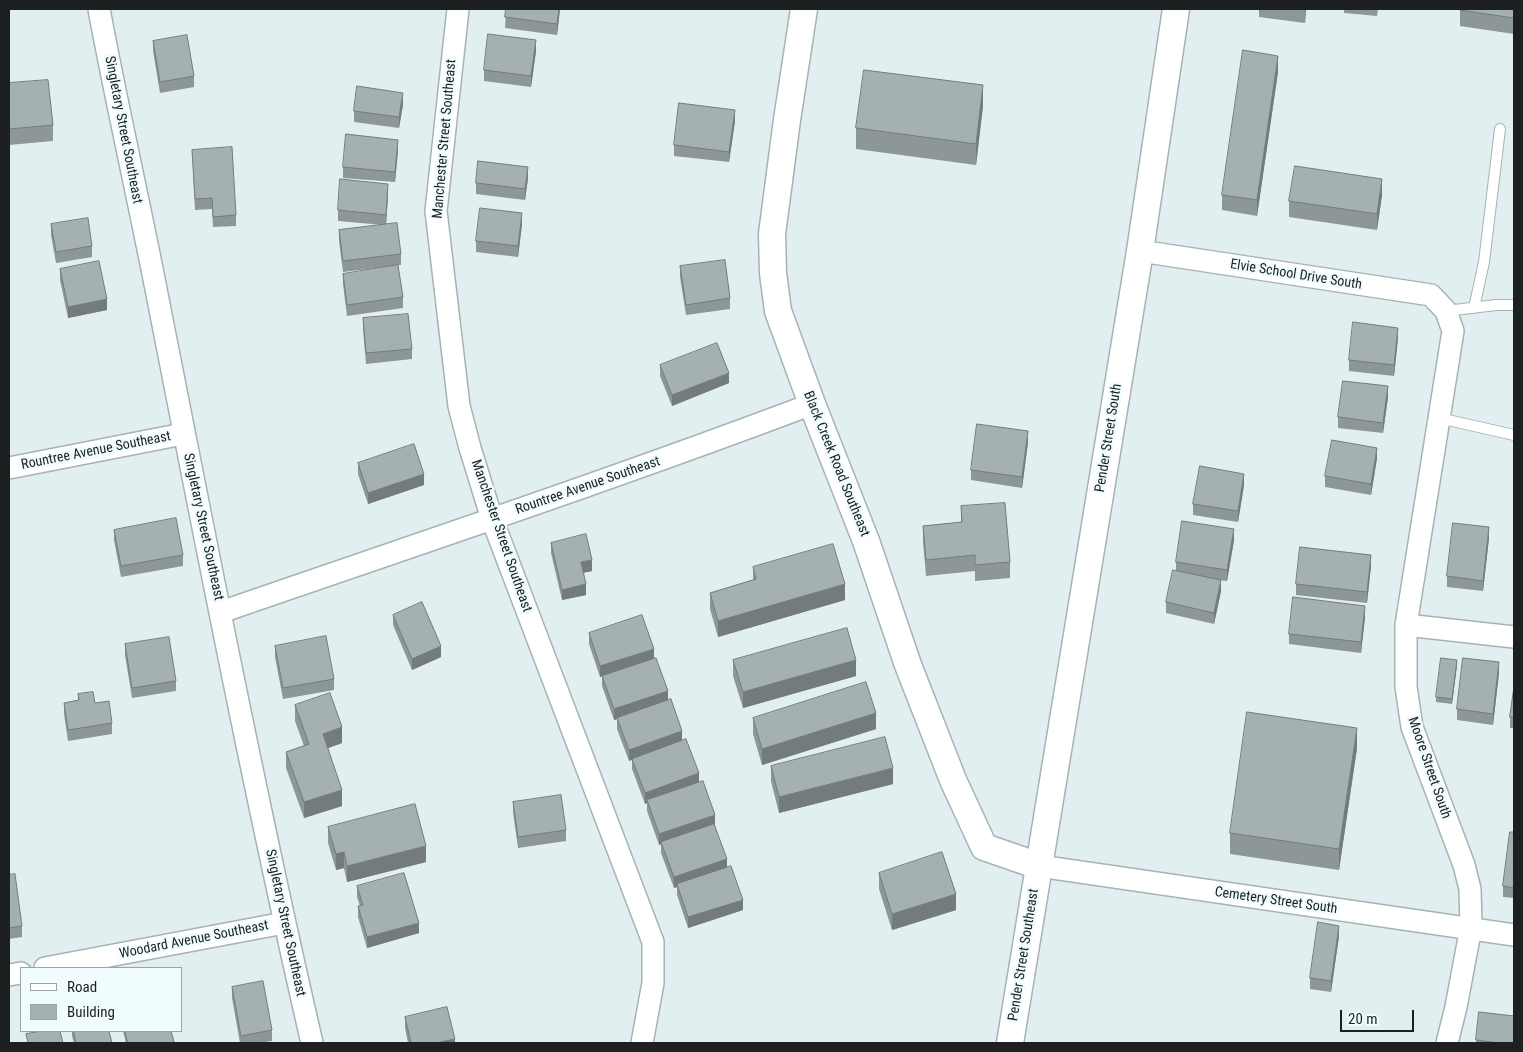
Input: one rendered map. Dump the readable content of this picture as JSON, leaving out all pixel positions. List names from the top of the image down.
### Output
{
  "streets": {
    "street": [
      "Singletary Street Southeast",
      "Manchester Street Southeast",
      "Elvie School Drive South",
      "Pender Street South",
      "Rountree Avenue Southeast",
      "Black Creek Road Southeast",
      "Moore Street South",
      "Cemetery Street South",
      "Woodard Avenue Southeast",
      "Pender Street Southeast"
    ]
  },
  "crossings": [
    ["Singletary Street Southeast", "Rountree Avenue Southeast"],
    ["Singletary Street Southeast", "Woodard Avenue Southeast"],
    ["Manchester Street Southeast", "Rountree Avenue Southeast"],
    ["Elvie School Drive South", "Pender Street South"],
    ["Elvie School Drive South", "Moore Street South"],
    ["Pender Street South", "Black Creek Road Southeast"],
    ["Pender Street South", "Cemetery Street South"],
    ["Pender Street South", "Pender Street Southeast"],
    ["Rountree Avenue Southeast", "Black Creek Road Southeast"],
    ["Black Creek Road Southeast", "Cemetery Street South"],
    ["Black Creek Road Southeast", "Pender Street Southeast"],
    ["Moore Street South", "Cemetery Street South"],
    ["Cemetery Street South", "Pender Street Southeast"]
  ],
  "legend": ["Road", "Building"],
  "scale_bar": "20 m"
}
